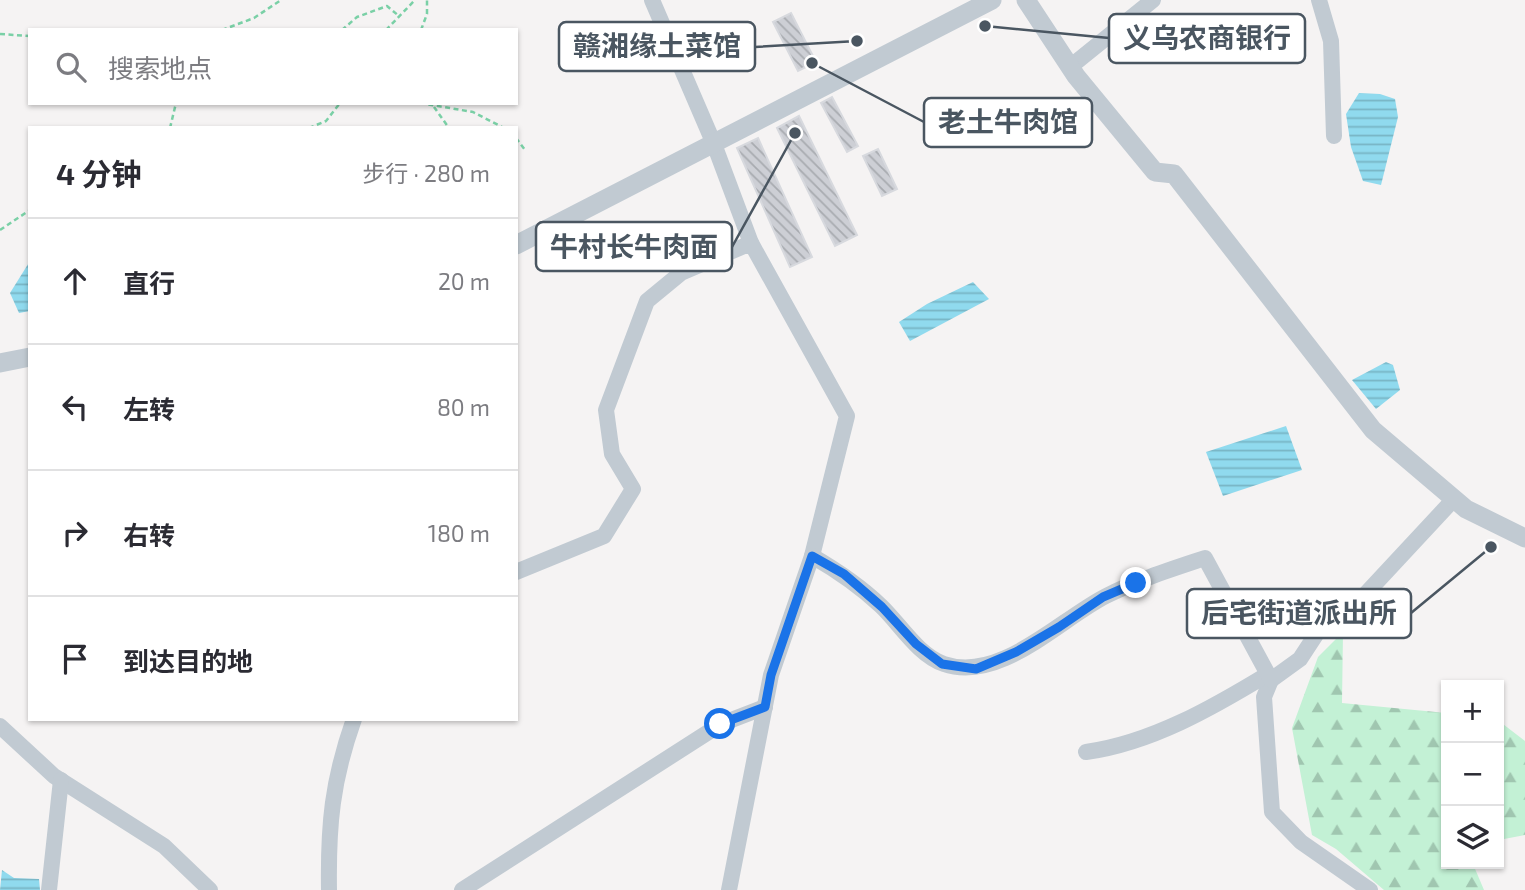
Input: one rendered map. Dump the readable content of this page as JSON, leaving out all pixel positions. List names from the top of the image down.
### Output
{
  "places": [
    "义乌农商银行",
    "赣湘缘土菜馆",
    "老土牛肉馆",
    "牛村长牛肉面",
    "后宅街道派出所"
  ],
  "page": {
    "search": "搜索地点",
    "heading": ["4 分钟", "步行 · 280 m"],
    "list": [
      ["直行", "20 m"],
      ["左转", "80 m"],
      ["右转", "180 m"],
      "到达目的地"
    ],
    "map_buttons": ["+", "−"]
  }
}
